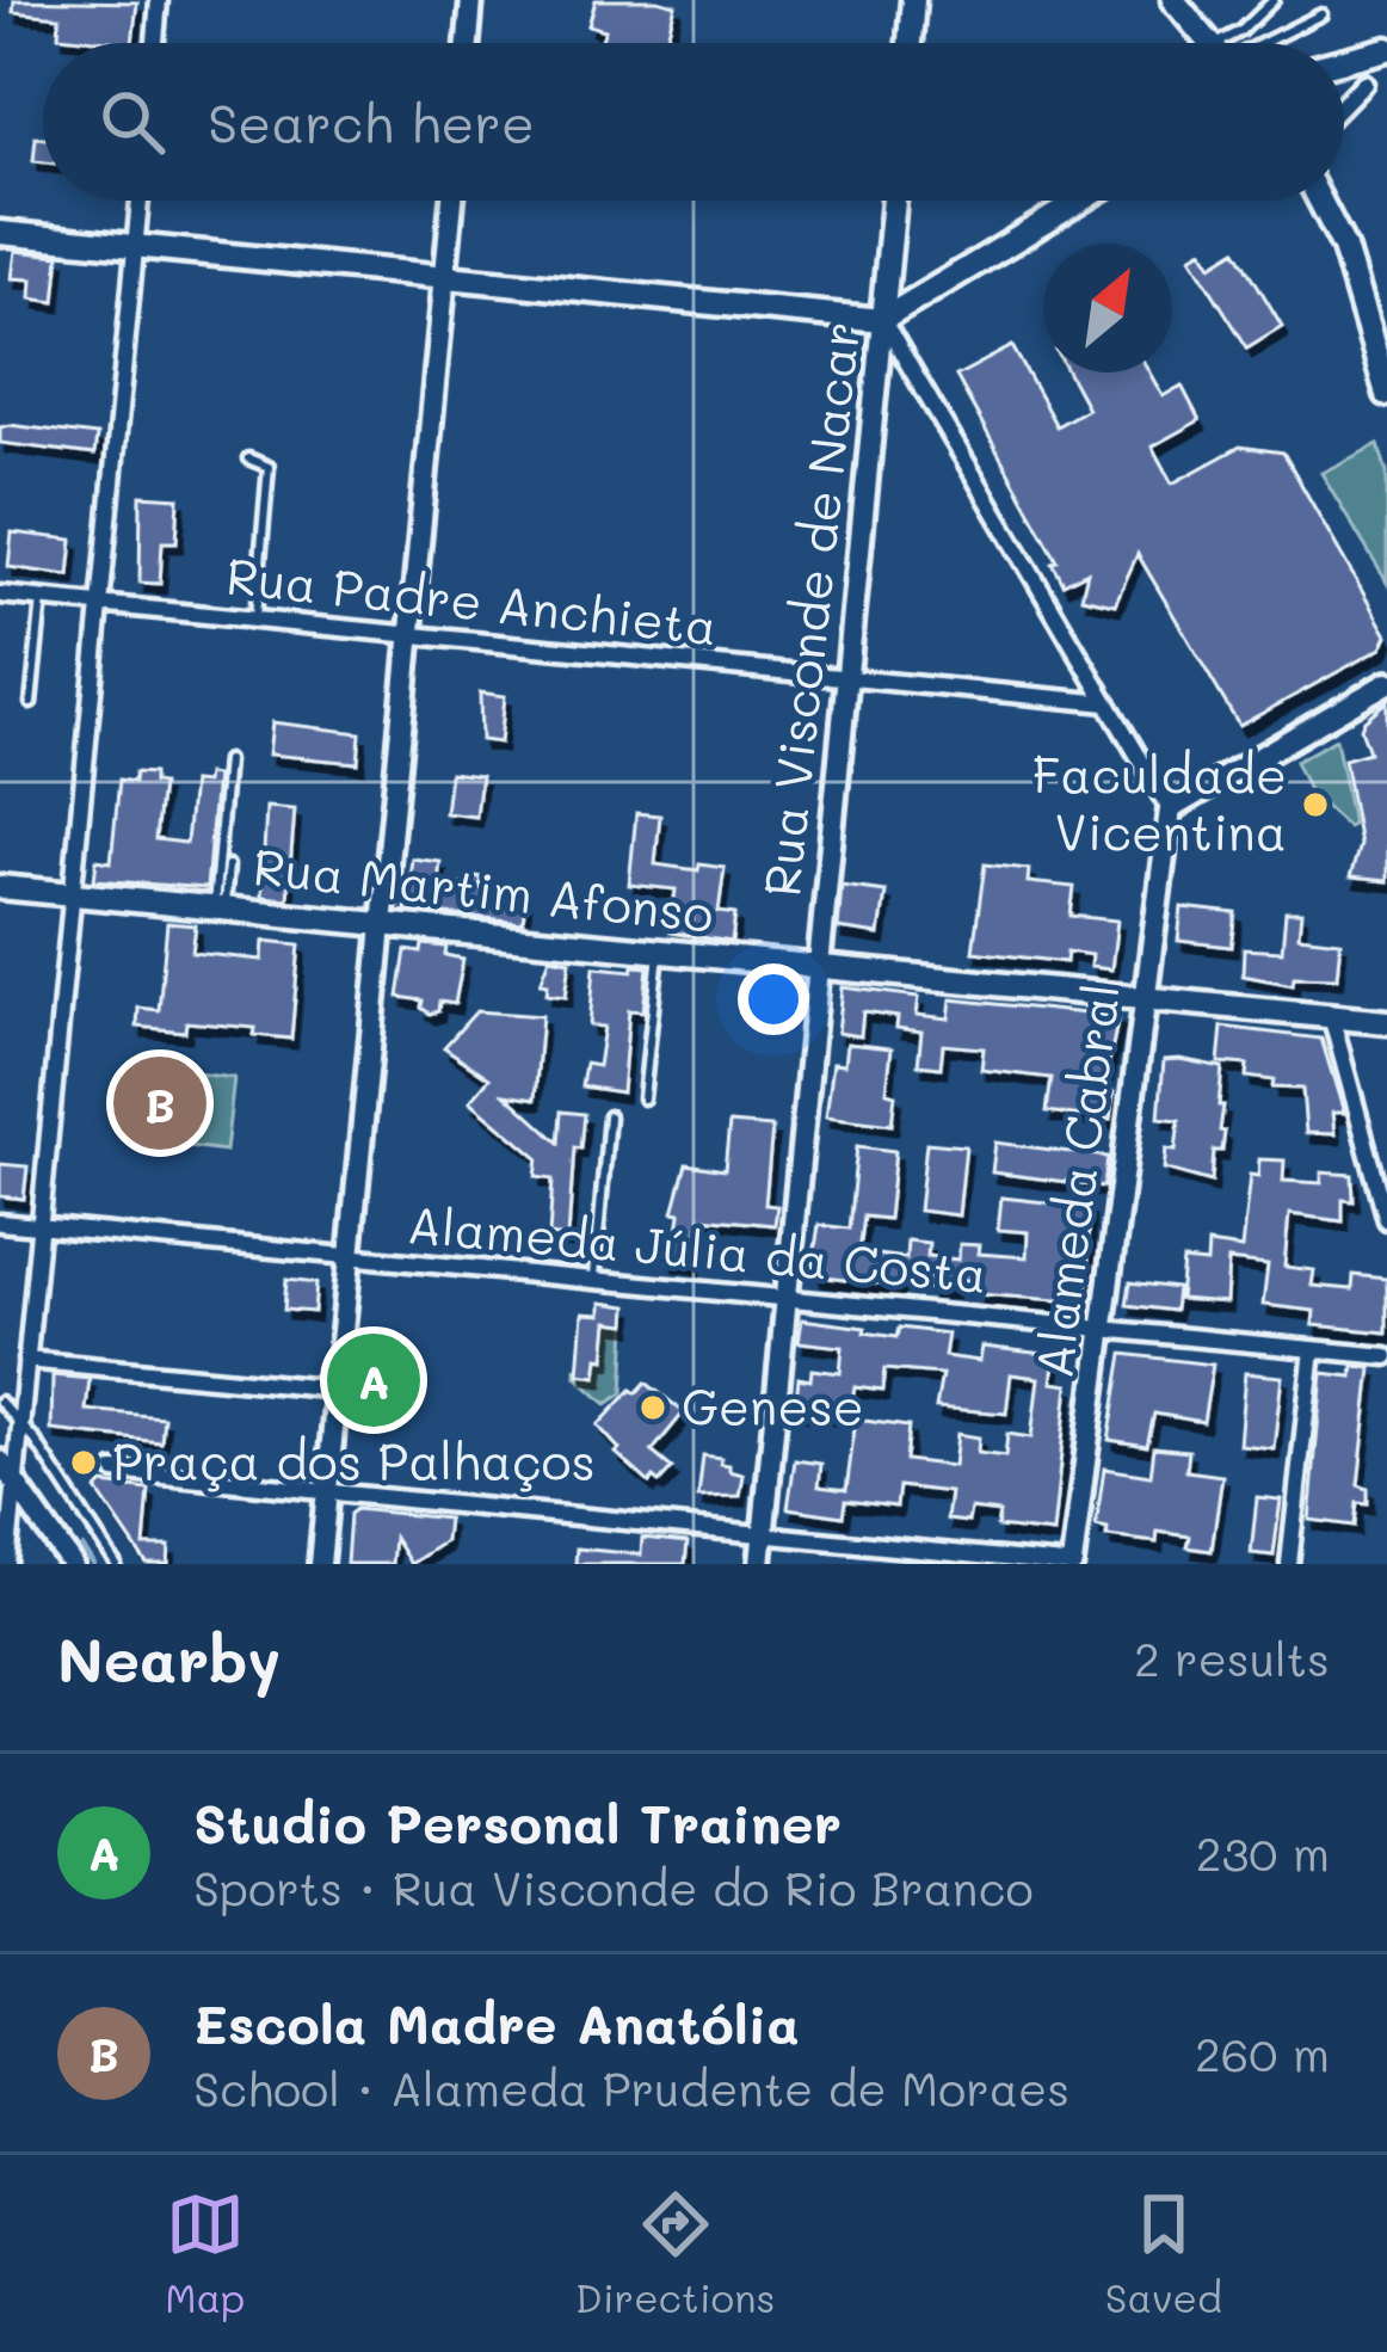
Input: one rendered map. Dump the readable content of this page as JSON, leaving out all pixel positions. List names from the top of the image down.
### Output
{
  "streets": {
    "main road": ["Rua Visconde de Nacar", "Rua Martim Afonso"],
    "street": ["Rua Padre Anchieta", "Alameda Cabral", "Alameda Júlia da Costa"]
  },
  "crossings": [
    ["Rua Padre Anchieta", "Rua Visconde de Nacar"],
    ["Rua Visconde de Nacar", "Rua Martim Afonso"],
    ["Rua Visconde de Nacar", "Alameda Júlia da Costa"],
    ["Rua Martim Afonso", "Alameda Cabral"],
    ["Alameda Cabral", "Alameda Júlia da Costa"]
  ],
  "places": ["Faculdade Vicentina", "Genese", "Praça dos Palhaços"],
  "north": "top right",
  "page": {
    "search": "Search here",
    "pins": ["B", "A"],
    "heading": ["Nearby", "2 results"],
    "list": [
      {
        "mark": "A",
        "name": "Studio Personal Trainer",
        "note": "Sports · Rua Visconde do Rio Branco",
        "value": "230 m"
      },
      {
        "mark": "B",
        "name": "Escola Madre Anatólia",
        "note": "School · Alameda Prudente de Moraes",
        "value": "260 m"
      }
    ],
    "nav": ["Map", "Directions", "Saved"]
  }
}
